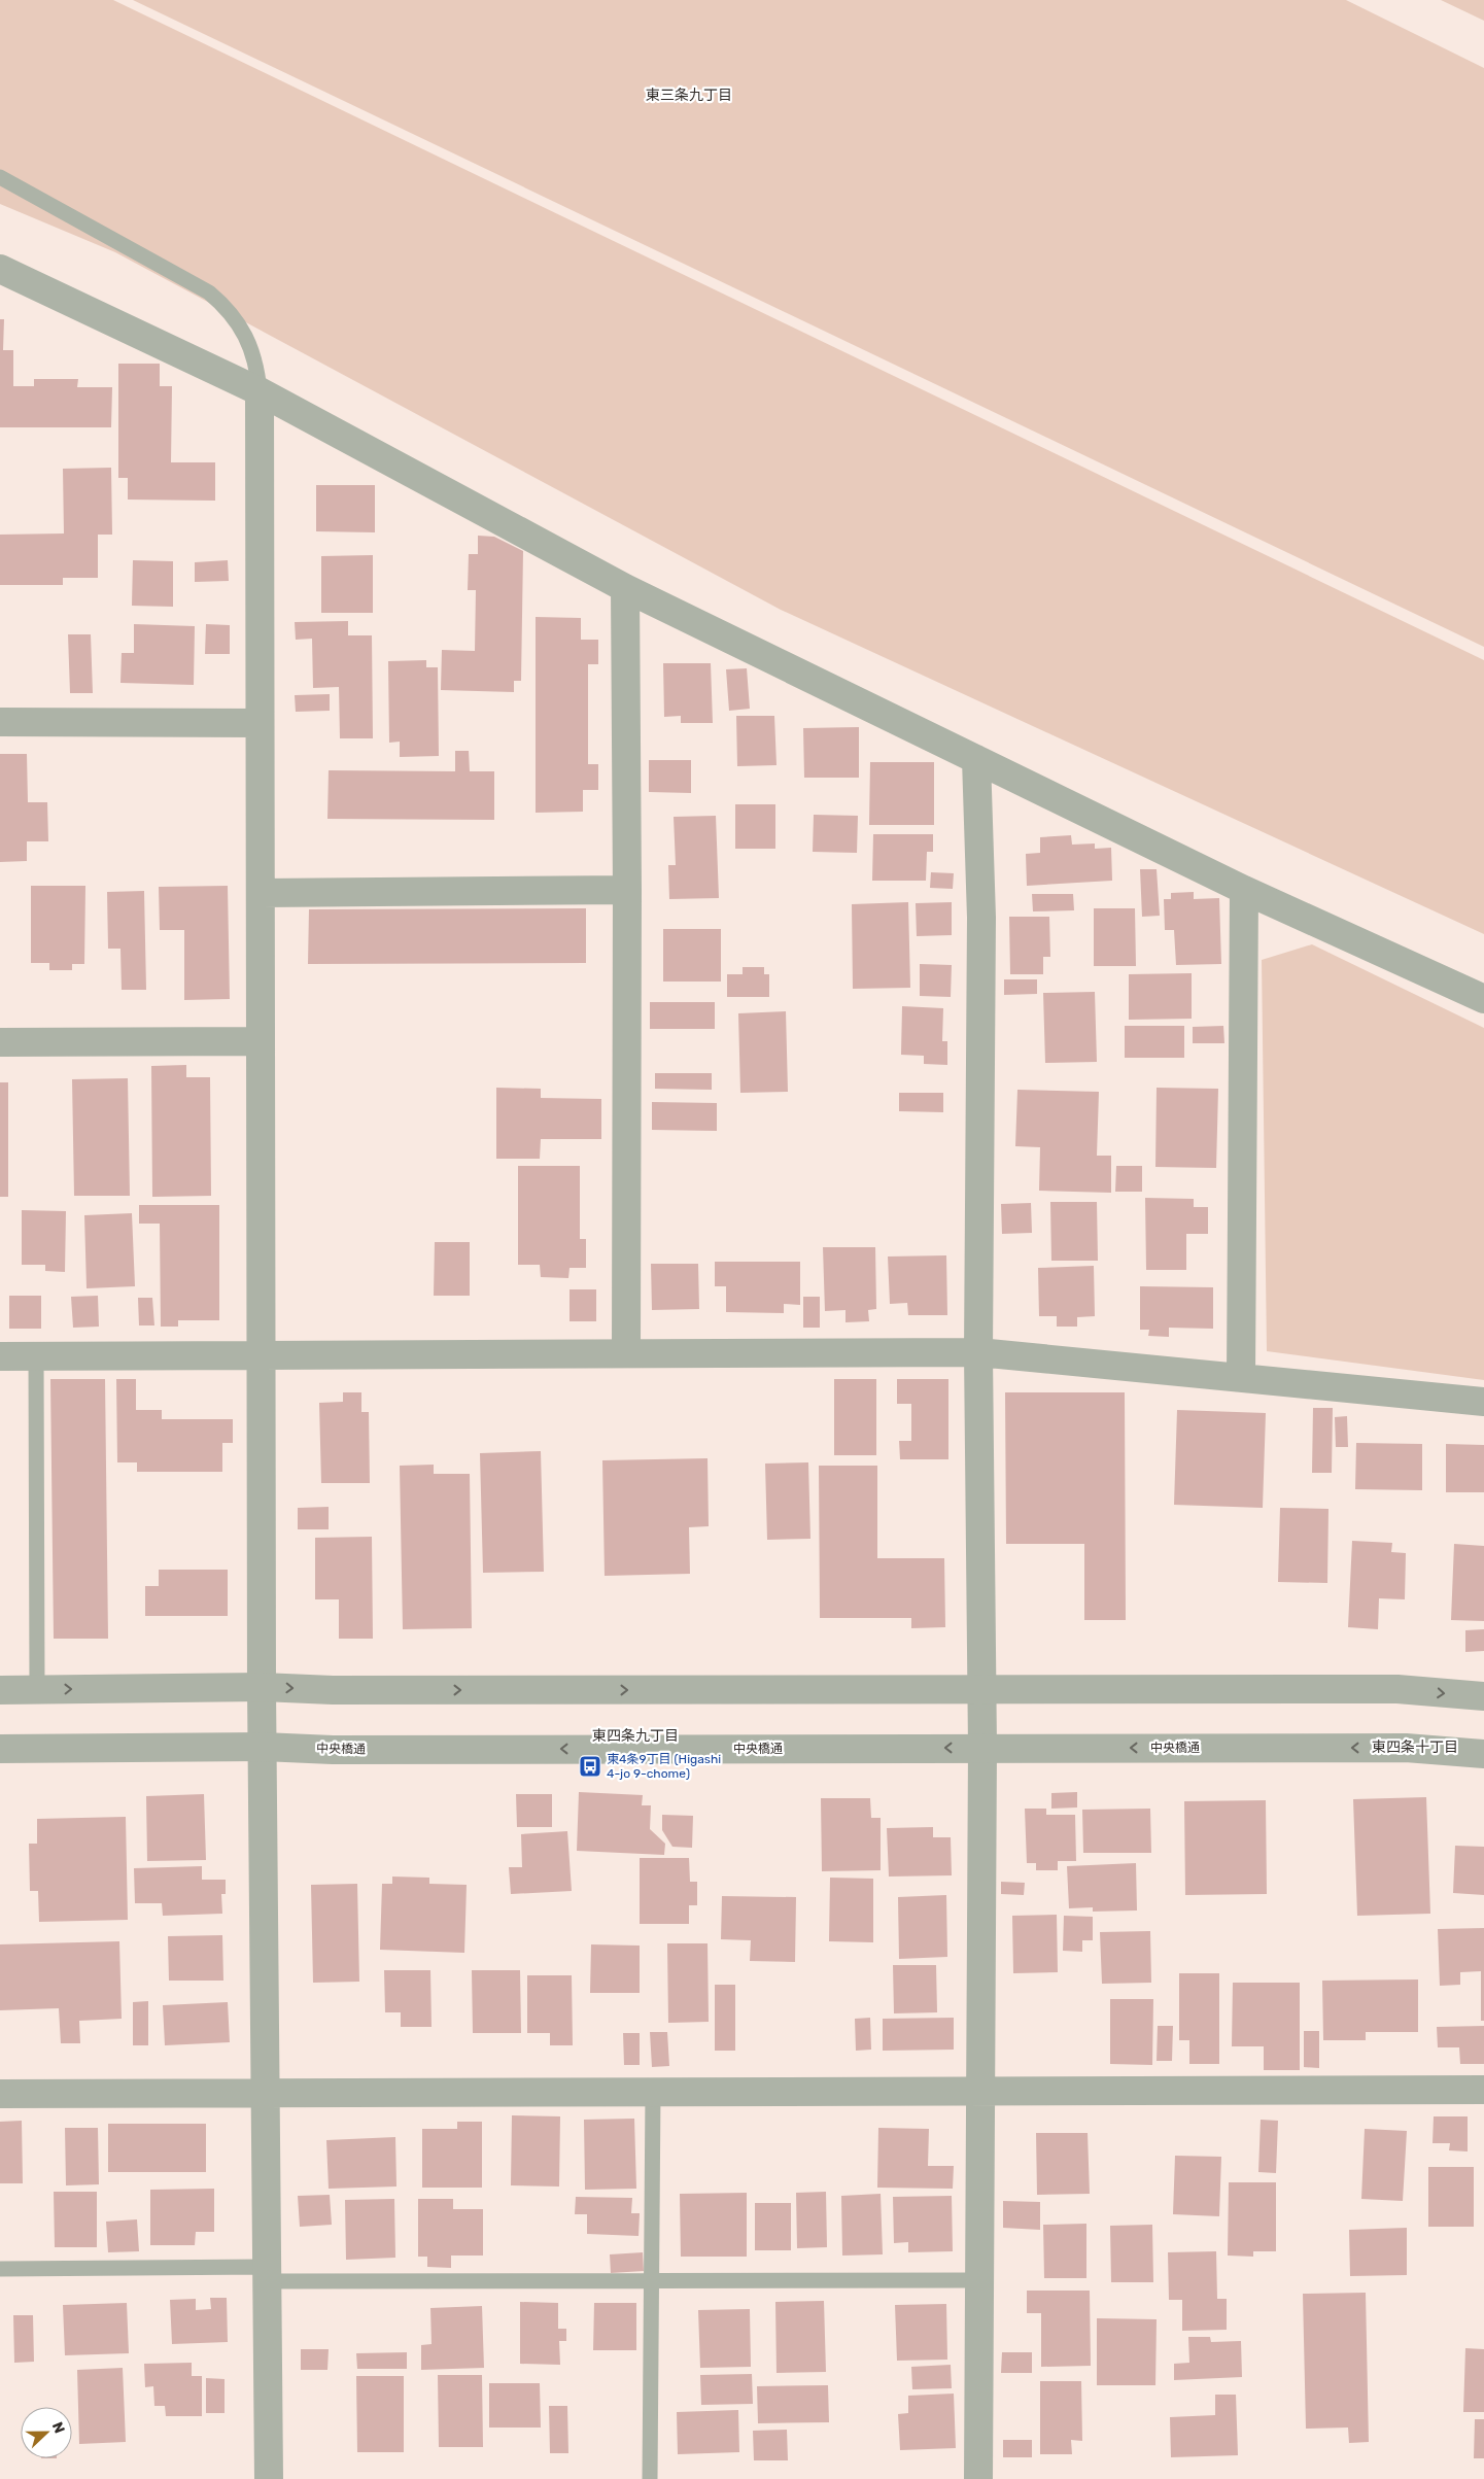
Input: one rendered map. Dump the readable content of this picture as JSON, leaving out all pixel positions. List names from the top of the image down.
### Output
{
  "streets": {
    "street": ["中央橋通"]
  },
  "districts": ["東三条九丁目", "東四条九丁目", "東四条十丁目"],
  "places": {
    "bus stop": ["東4条9丁目 (Higashi 4-jo 9-chome)"]
  },
  "north": "right"
}
